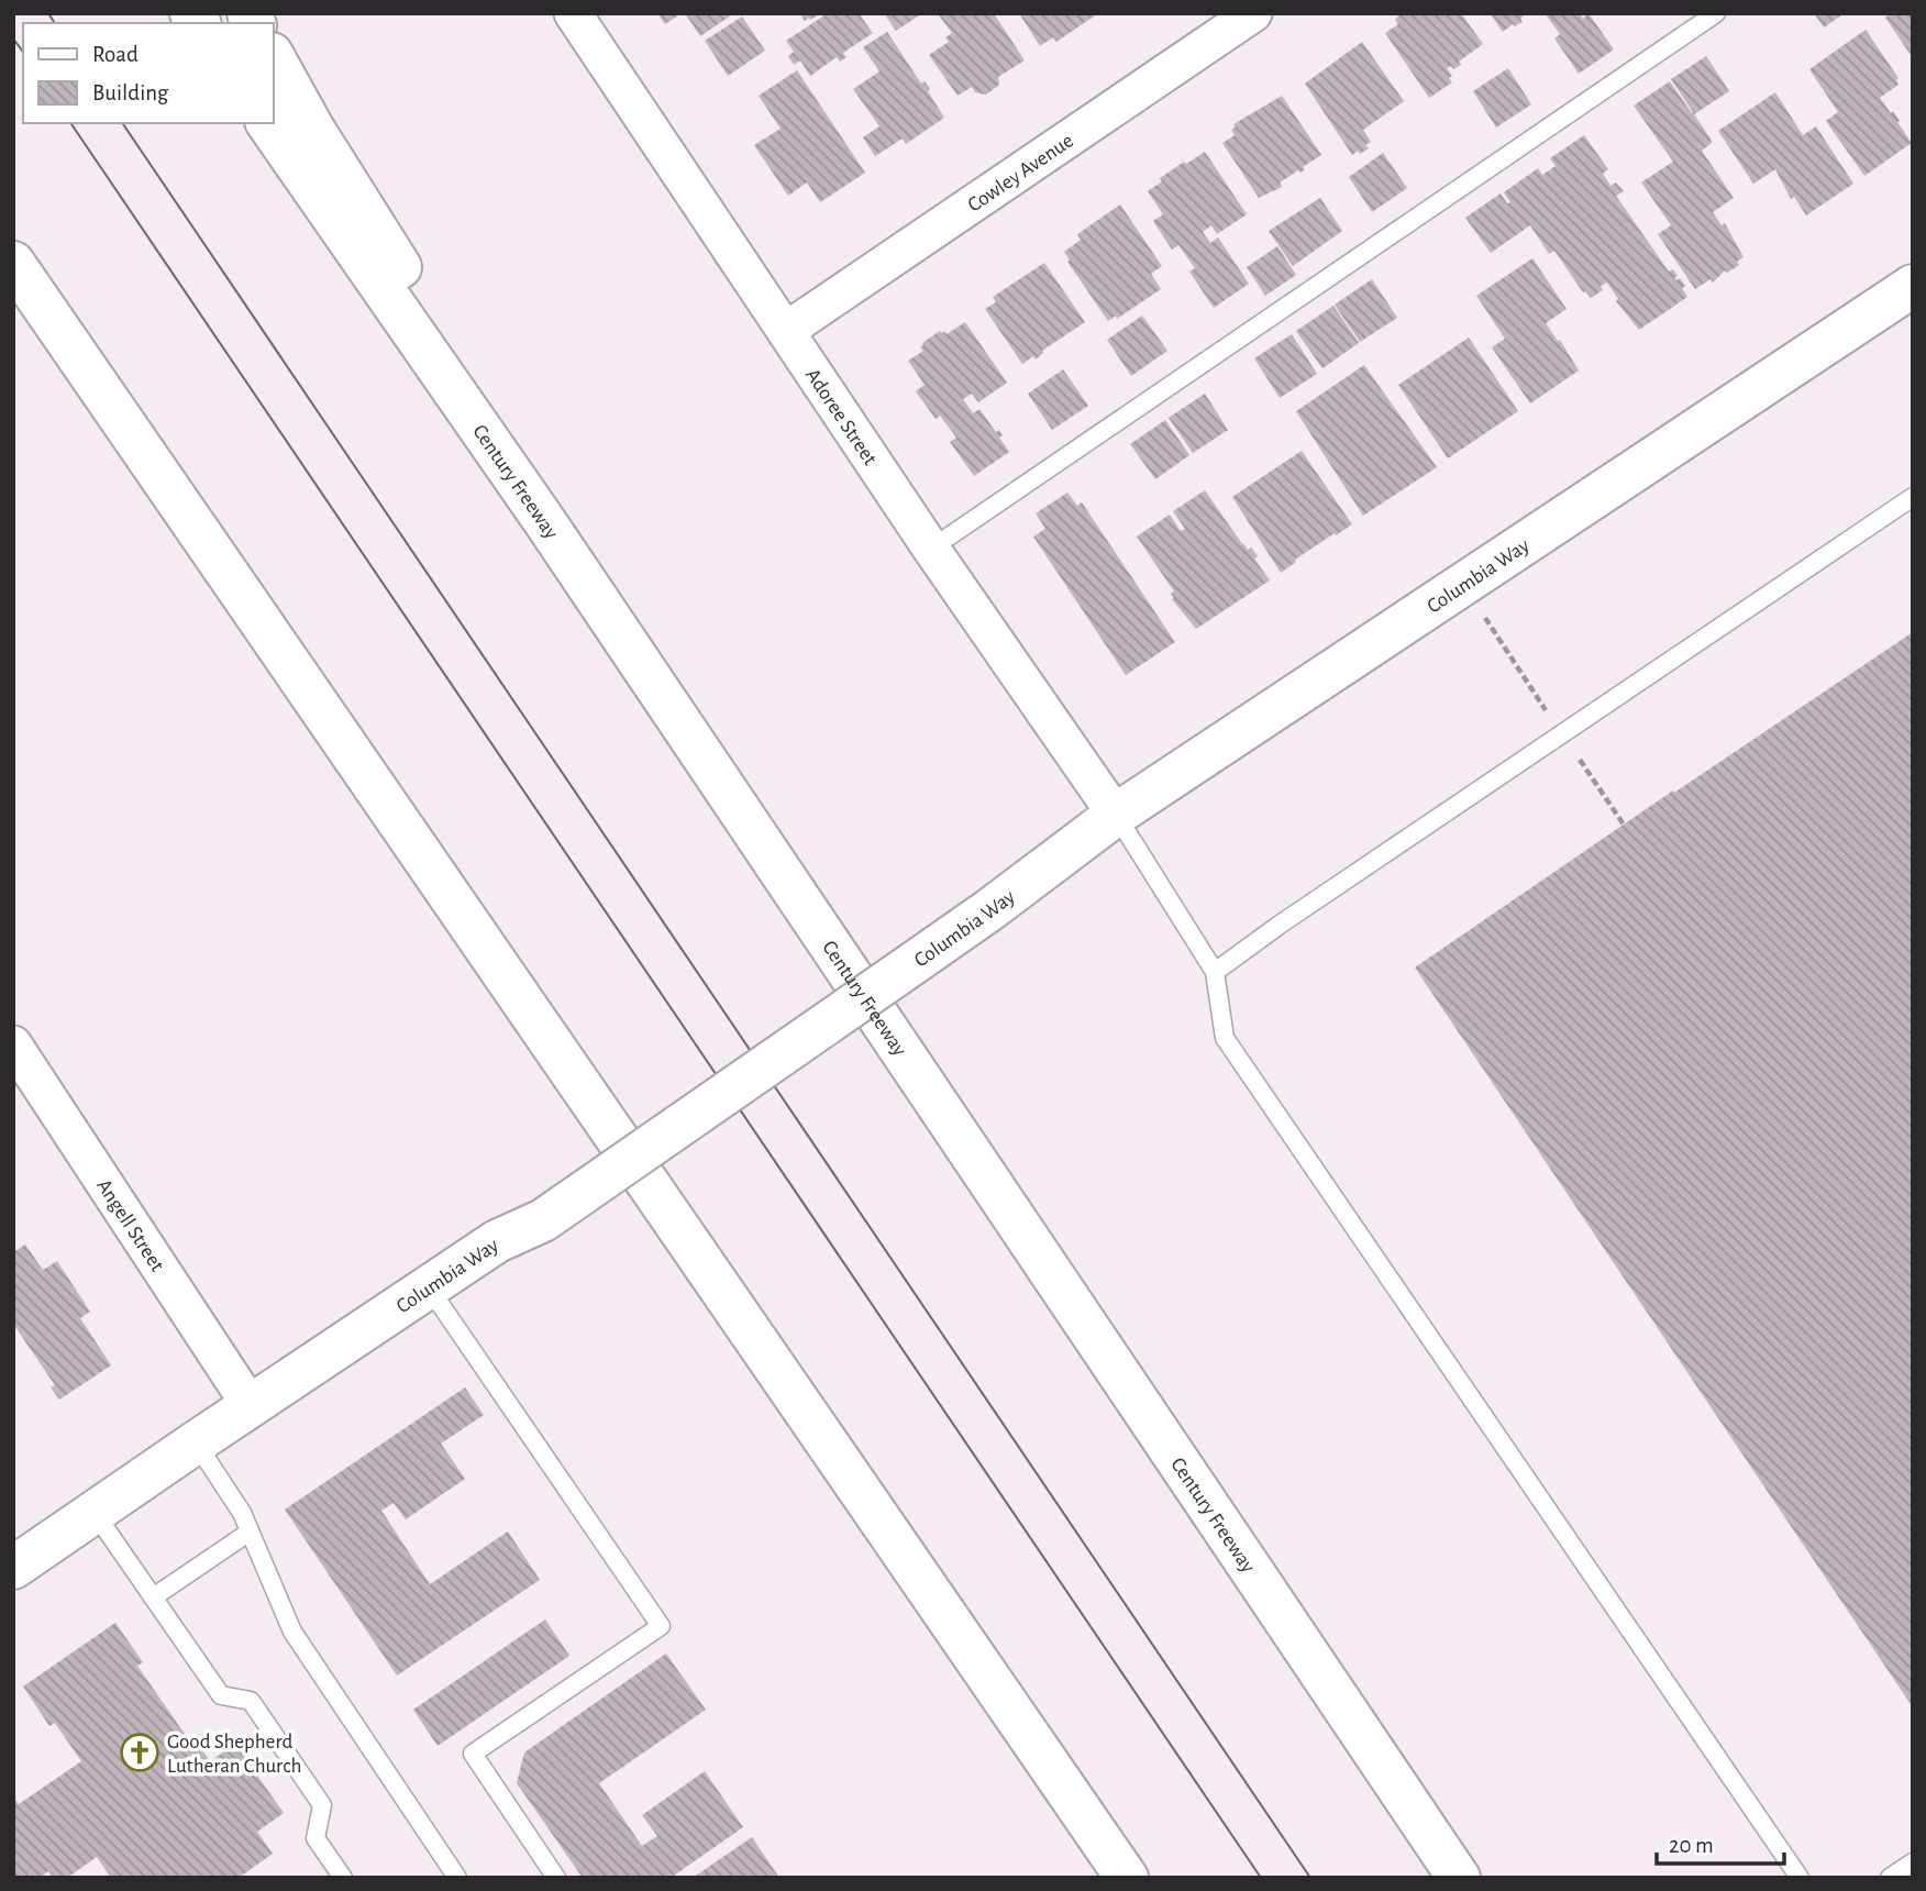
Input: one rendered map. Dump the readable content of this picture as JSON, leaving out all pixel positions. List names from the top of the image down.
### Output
{
  "streets": {
    "main road": ["Century Freeway", "Columbia Way"],
    "street": ["Cowley Avenue", "Adoree Street", "Angell Street"]
  },
  "crossings": [
    ["Cowley Avenue", "Adoree Street"],
    ["Adoree Street", "Columbia Way"],
    ["Columbia Way", "Angell Street"]
  ],
  "places": {
    "church": ["Good Shepherd Lutheran Church"]
  },
  "legend": ["Road", "Building"],
  "scale_bar": "20 m"
}
